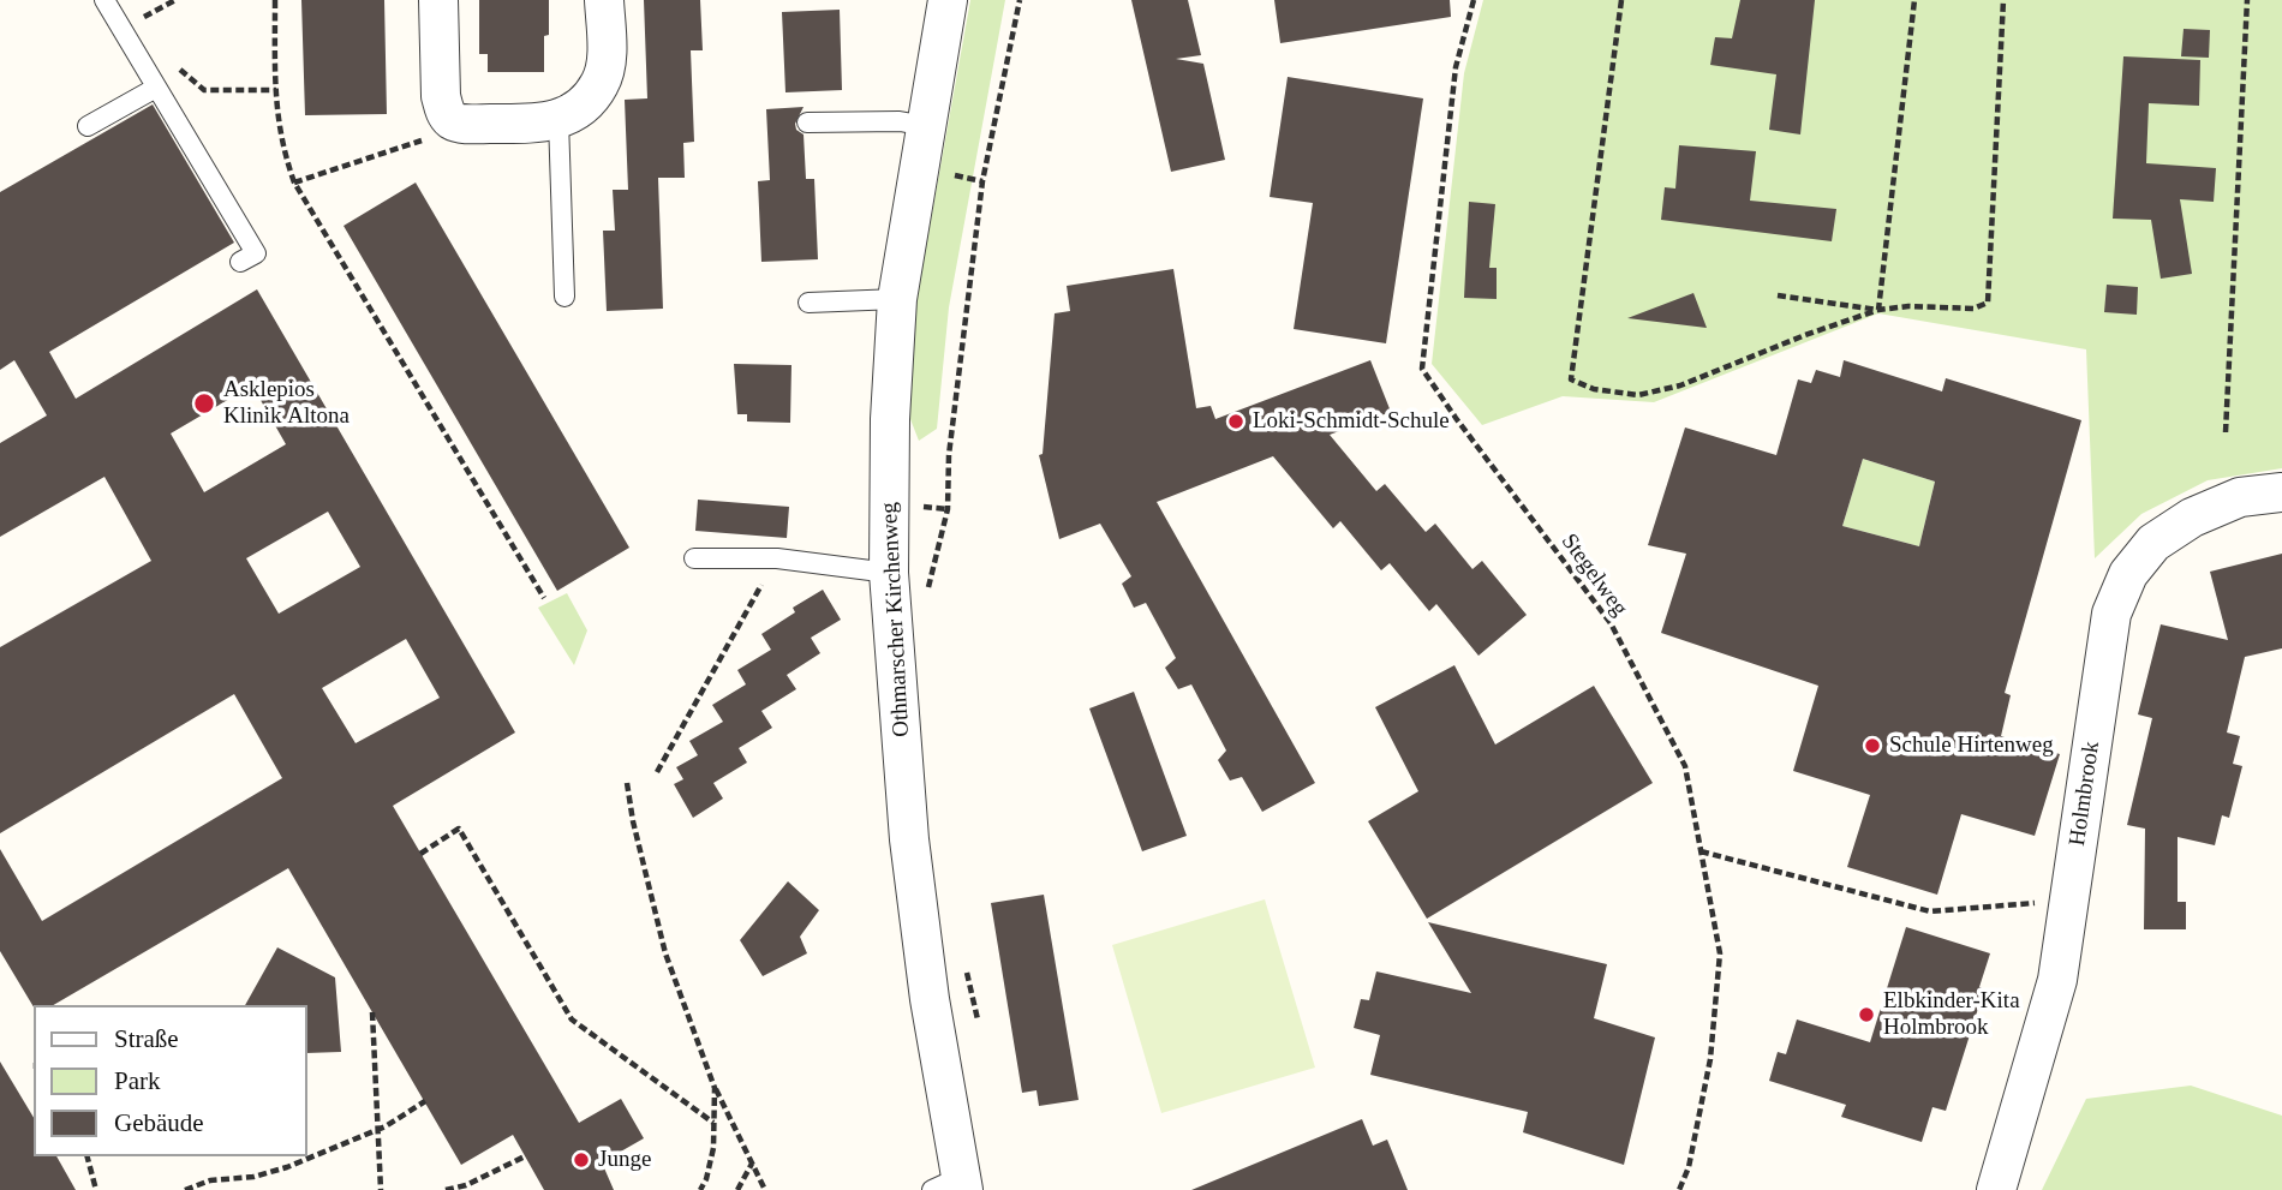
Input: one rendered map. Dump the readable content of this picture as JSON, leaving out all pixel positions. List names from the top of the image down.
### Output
{
  "streets": {
    "street": ["Othmarscher Kirchenweg", "Holmbrook"],
    "path": ["Stegelweg"]
  },
  "places": [
    "Asklepios Klinik Altona",
    "Loki-Schmidt-Schule",
    "Schule Hirtenweg",
    "Elbkinder-Kita Holmbrook",
    "Junge"
  ],
  "legend": ["Straße", "Park", "Gebäude"]
}
